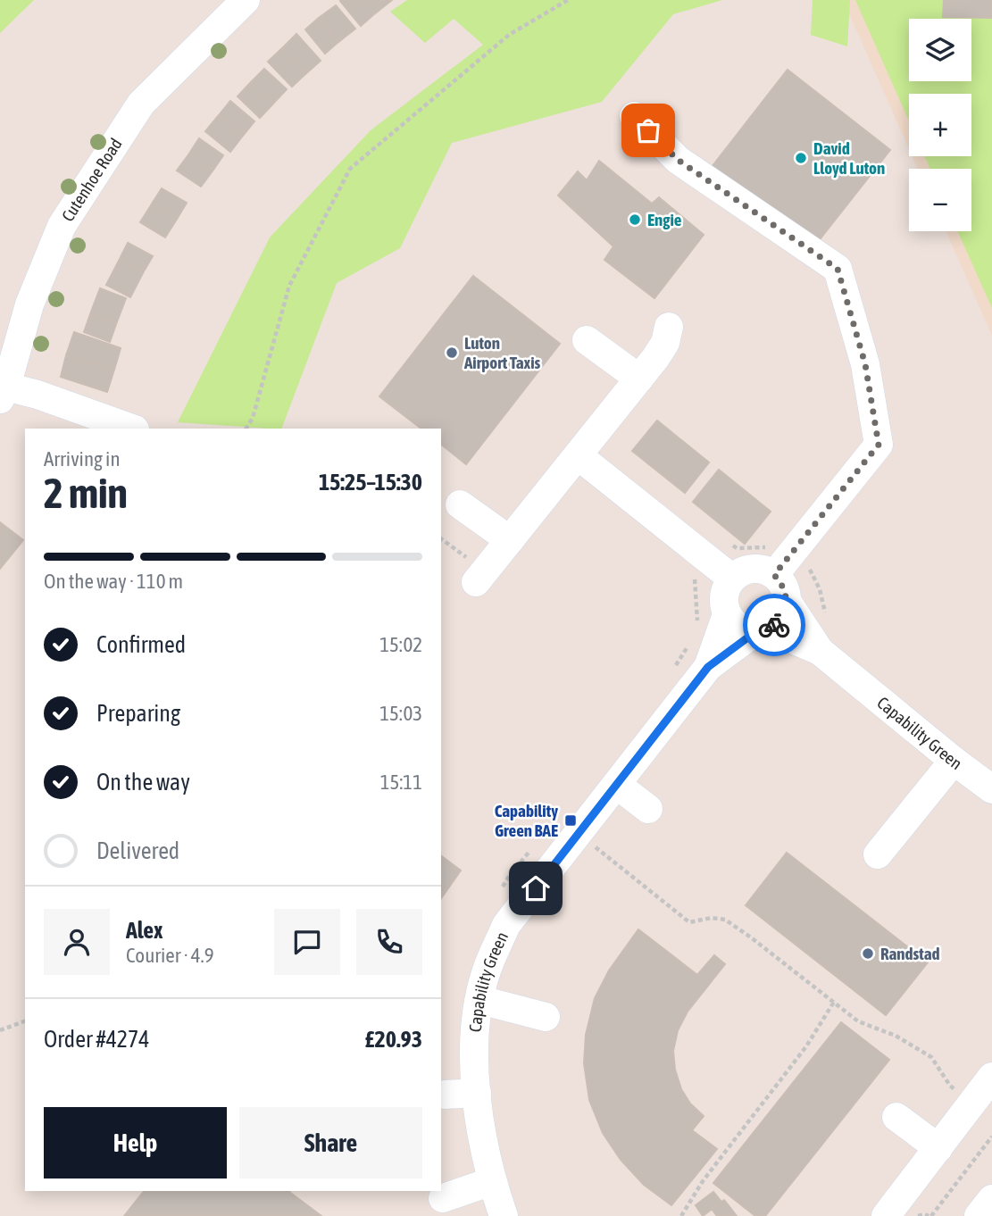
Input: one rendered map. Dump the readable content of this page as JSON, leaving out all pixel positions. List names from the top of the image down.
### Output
{
  "streets": {
    "street": ["Cutenhoe Road", "Capability Green"]
  },
  "places": {
    "other": [
      "David Lloyd Luton",
      "Engie",
      "Luton Airport Taxis",
      "Randstad"
    ],
    "transit": ["Capability Green BAE"]
  },
  "page": {
    "map_buttons": ["+", "−"],
    "heading": ["2 min", "Arriving in", "15:25–15:30"],
    "panel": [
      "Alex",
      "Courier · 4.9",
      "Order #4274",
      "£20.93"
    ],
    "bar": "On the way · 110 m",
    "list": [
      ["Confirmed", "15:02"],
      ["Preparing", "15:03"],
      ["On the way", "15:11"],
      "Delivered"
    ],
    "buttons": ["Help", "Share"]
  }
}
